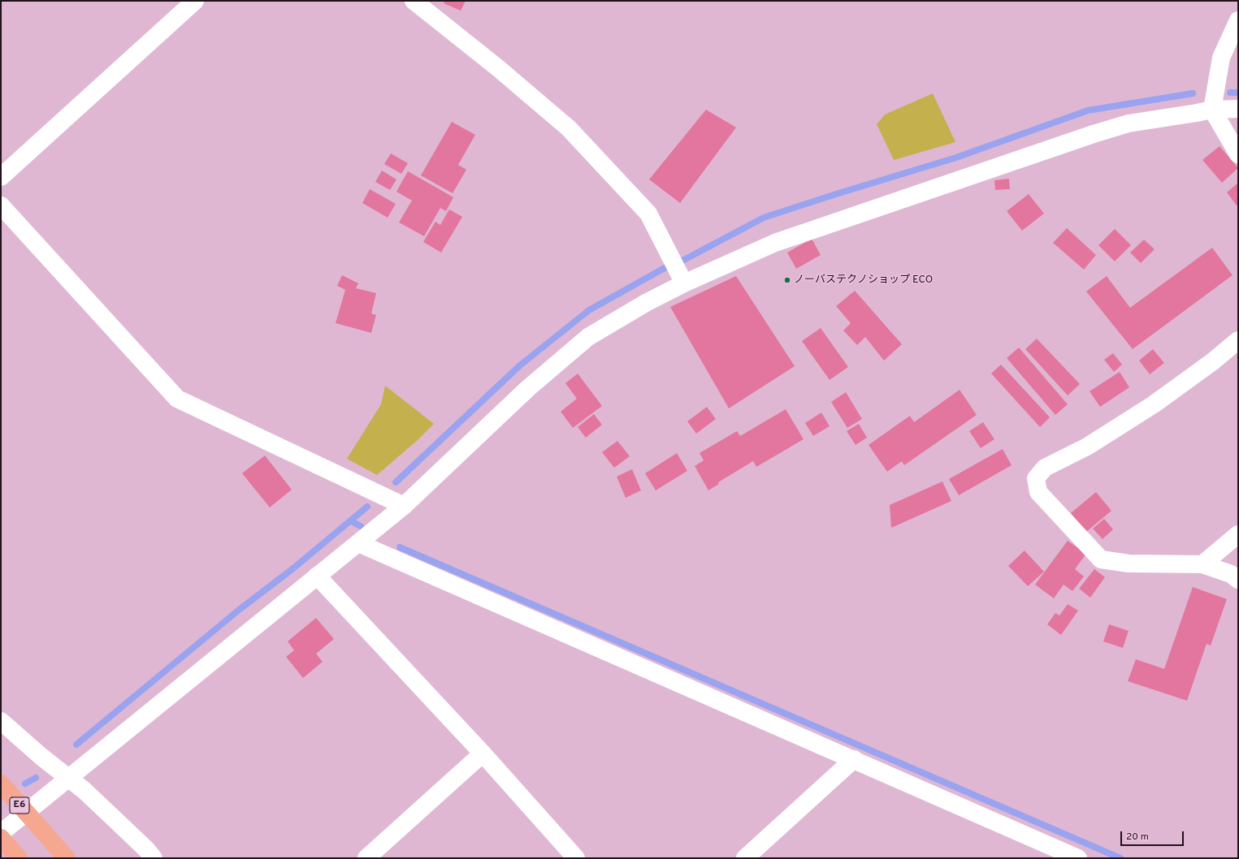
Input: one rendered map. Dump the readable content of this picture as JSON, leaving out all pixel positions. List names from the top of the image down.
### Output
{
  "streets": {
    "highway": ["E6"]
  },
  "places": ["ノーバステクノショップ ECO"],
  "scale_bar": "20 m"
}
